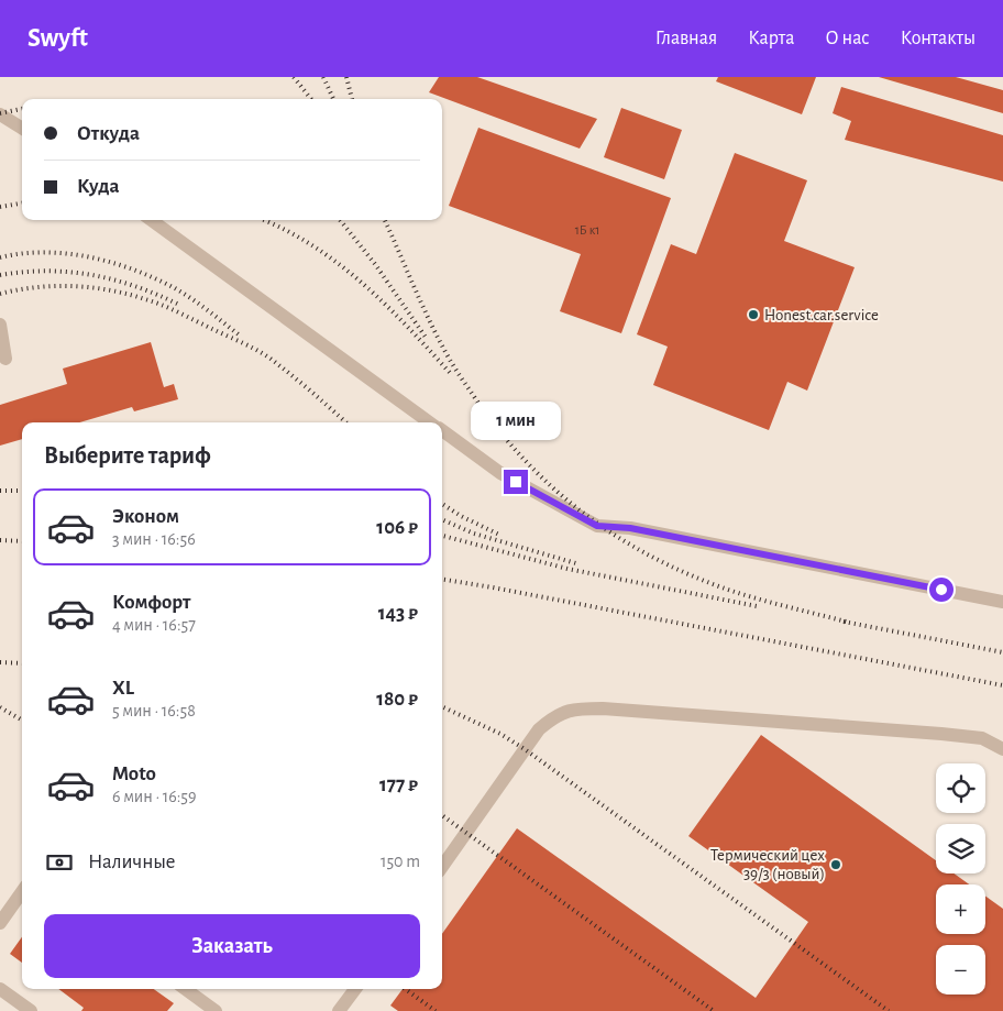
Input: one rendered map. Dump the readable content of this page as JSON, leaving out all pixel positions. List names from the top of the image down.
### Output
{
  "places": ["Honest.car.service", "Термический цех 39/3 (новый)"],
  "house_numbers": ["1Б к1"],
  "page": {
    "header": "Swyft",
    "nav": [
      "Главная",
      "Карта",
      "О нас",
      "Контакты"
    ],
    "banner": ["Откуда", "Куда"],
    "bubble": "1 мин",
    "heading": "Выберите тариф",
    "list": [
      {
        "name": "Эконом",
        "note": "3 мин · 16:56",
        "value": "106 ₽"
      },
      {
        "name": "Комфорт",
        "note": "4 мин · 16:57",
        "value": "143 ₽"
      },
      {
        "name": "XL",
        "note": "5 мин · 16:58",
        "value": "180 ₽"
      },
      {
        "name": "Moto",
        "note": "6 мин · 16:59",
        "value": "177 ₽"
      }
    ],
    "map_buttons": ["+", "−"],
    "pay": ["Наличные", "150 m"],
    "buttons": "Заказать"
  }
}
